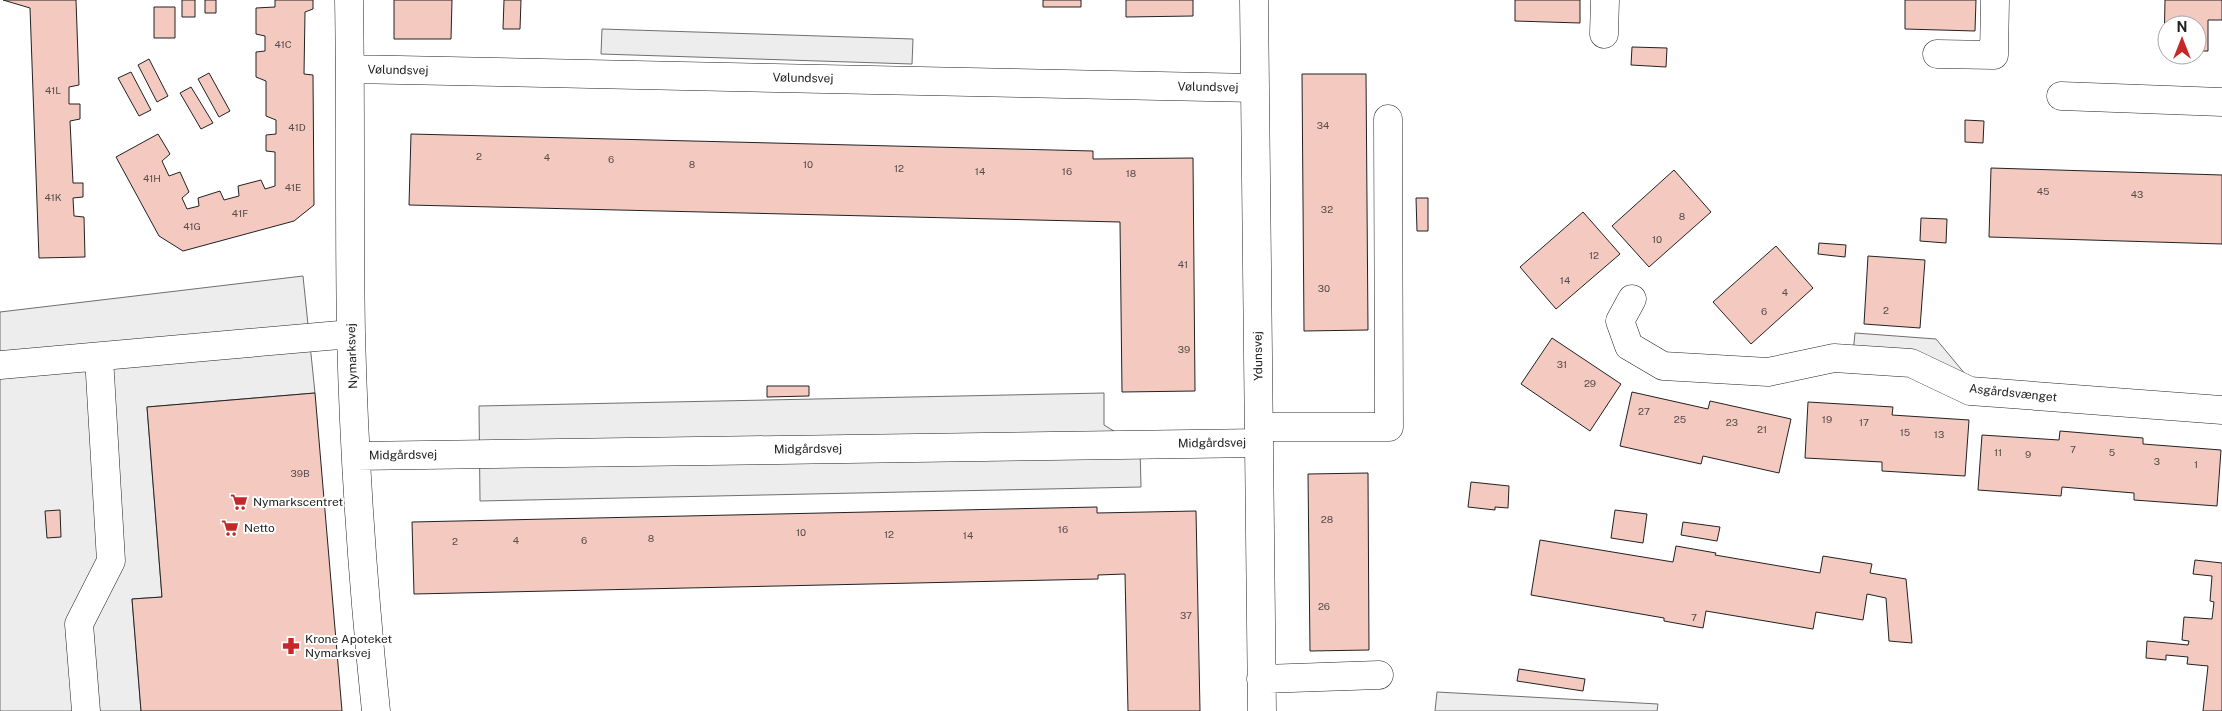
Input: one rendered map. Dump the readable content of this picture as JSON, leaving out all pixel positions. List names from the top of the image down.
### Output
{
  "streets": {
    "street": [
      "Vølundsvej",
      "Nymarksvej",
      "Ydunsvej",
      "Asgårdsvænget",
      "Midgårdsvej"
    ]
  },
  "crossings": [
    ["Vølundsvej", "Nymarksvej"],
    ["Vølundsvej", "Ydunsvej"],
    ["Nymarksvej", "Midgårdsvej"],
    ["Ydunsvej", "Midgårdsvej"]
  ],
  "places": {
    "supermarket": ["Nymarkscentret", "Netto"],
    "pharmacy": ["Krone Apoteket Nymarksvej"]
  },
  "house_numbers": [
    "41C",
    "41L",
    "34",
    "41D",
    "2",
    "4",
    "6",
    "8",
    "10",
    "12",
    "14",
    "16",
    "18",
    "41H",
    "41E",
    "45",
    "43",
    "41K",
    "32",
    "41F",
    "8",
    "41G",
    "10",
    "12",
    "41",
    "14",
    "30",
    "4",
    "2",
    "6",
    "39",
    "31",
    "29",
    "27",
    "25",
    "19",
    "23",
    "17",
    "21",
    "15",
    "13",
    "7",
    "11",
    "5",
    "9",
    "3",
    "1",
    "39B",
    "28",
    "16",
    "10",
    "12",
    "14",
    "8",
    "4",
    "6",
    "2",
    "26",
    "37",
    "7"
  ],
  "north": "top"
}
